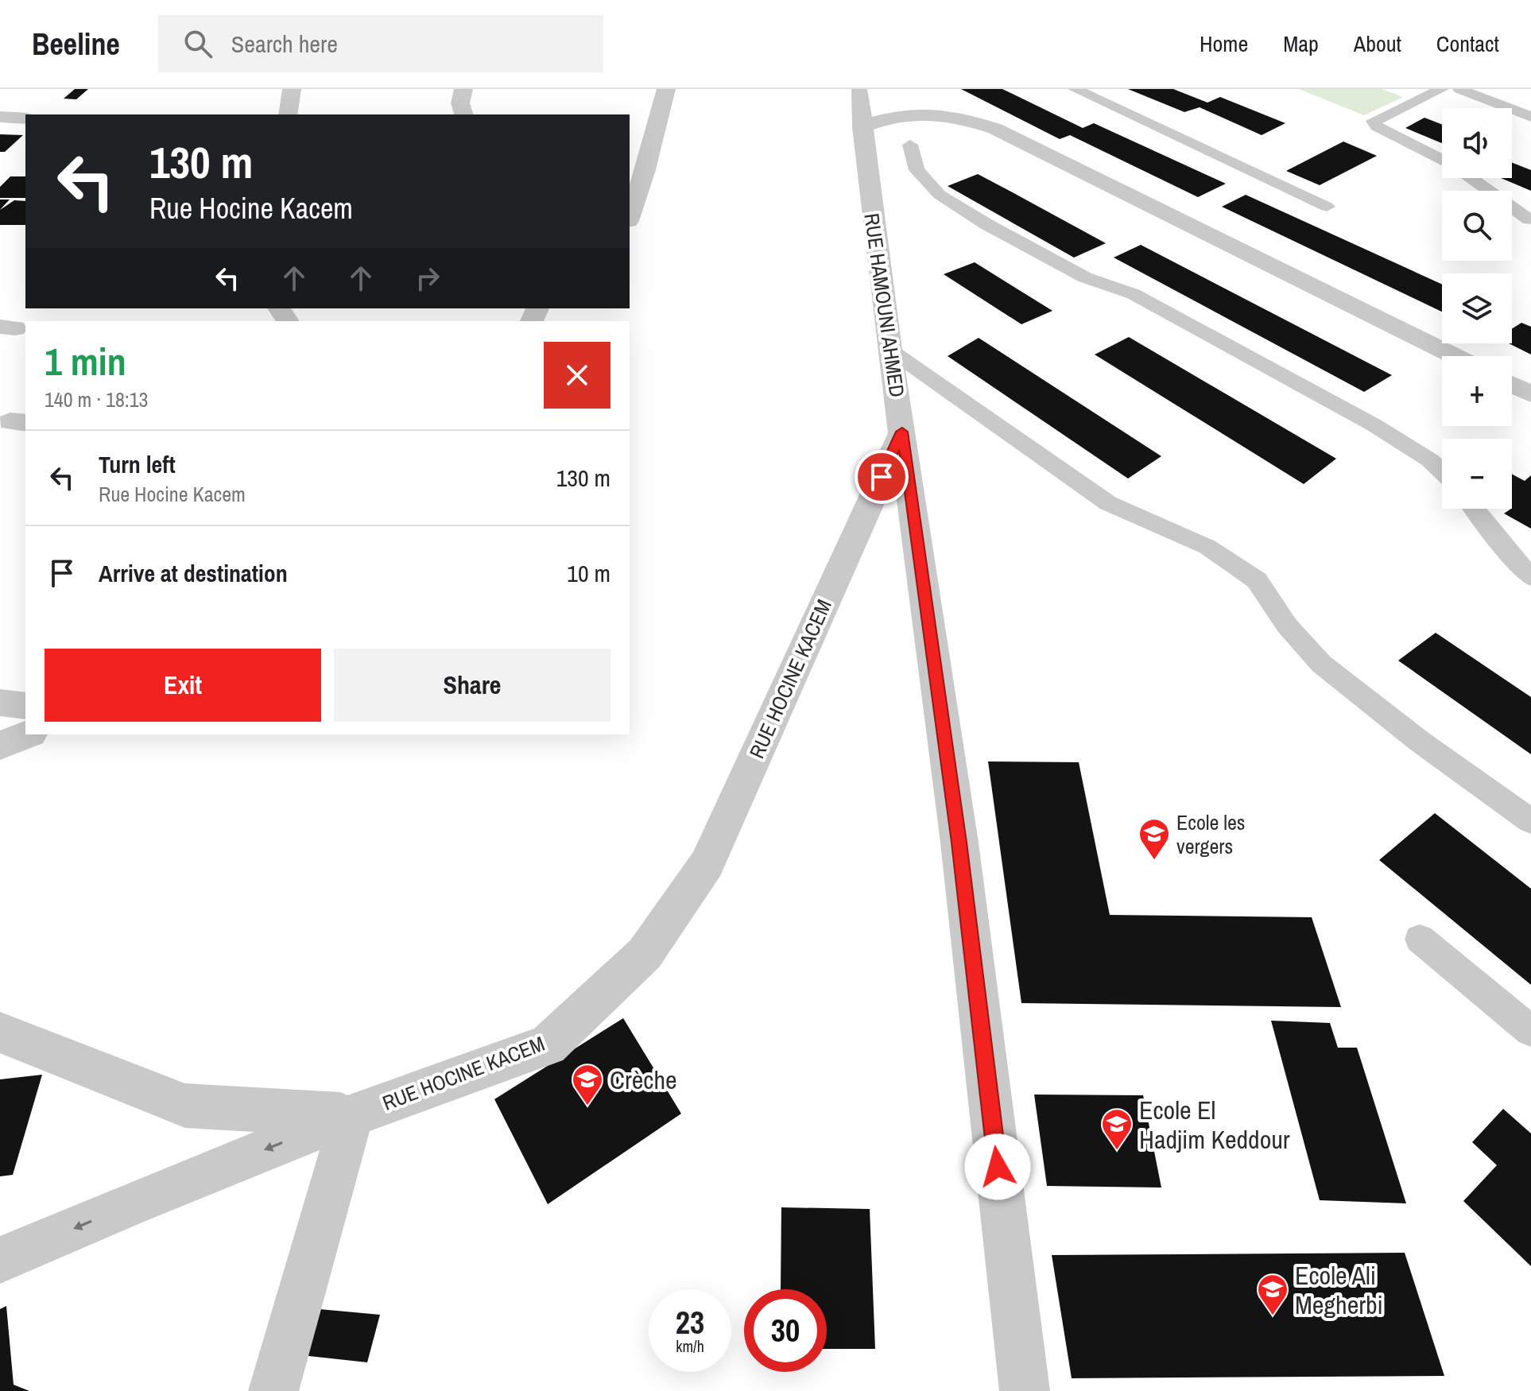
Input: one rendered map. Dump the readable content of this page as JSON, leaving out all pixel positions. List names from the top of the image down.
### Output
{
  "streets": {
    "street": ["RUE HAMOUNI AHMED", "RUE HOCINE KACEM"]
  },
  "crossings": [
    ["RUE HAMOUNI AHMED", "RUE HOCINE KACEM"]
  ],
  "places": {
    "school or university": [
      "Ecole les vergers",
      "Crèche",
      "Ecole El Hadjim Keddour",
      "Ecole Ali Megherbi"
    ]
  },
  "page": {
    "header": "Beeline",
    "search": "Search here",
    "nav": [
      "Home",
      "Map",
      "About",
      "Contact"
    ],
    "map_buttons": ["+", "−"],
    "turn": ["130 m", "Rue Hocine Kacem"],
    "heading": ["1 min", "140 m · 18:13"],
    "list": [
      {
        "name": "Turn left",
        "note": "Rue Hocine Kacem",
        "value": "130 m"
      },
      {
        "name": "Arrive at destination",
        "value": "10 m"
      }
    ],
    "buttons": ["Exit", "Share"],
    "speed": "23 km/h",
    "limit": "30"
  }
}
